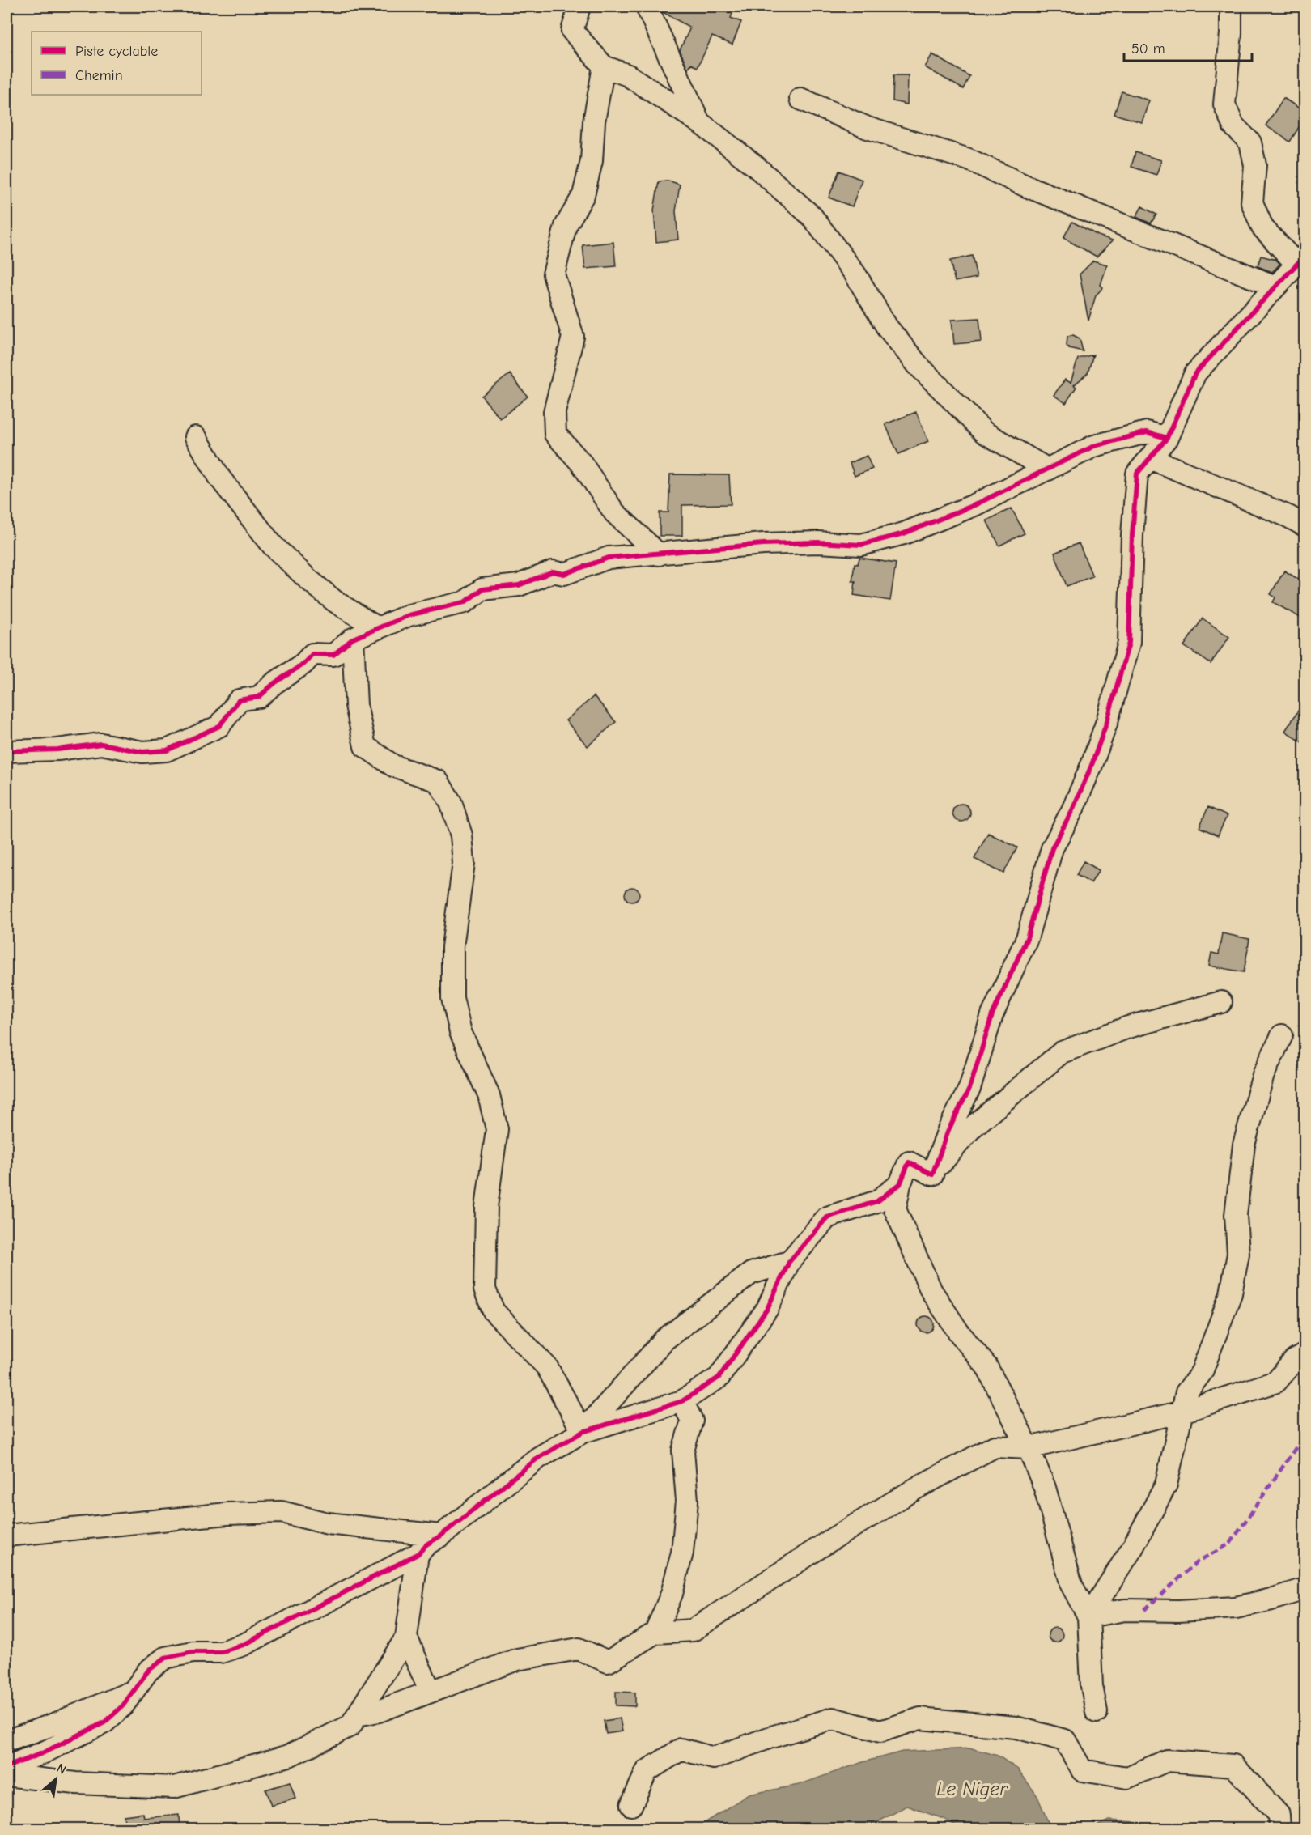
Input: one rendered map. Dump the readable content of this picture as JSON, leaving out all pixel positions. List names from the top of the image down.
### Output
{
  "water": ["Le Niger"],
  "legend": ["Piste cyclable", "Chemin"],
  "scale_bar": "50 m",
  "north": "top right"
}
